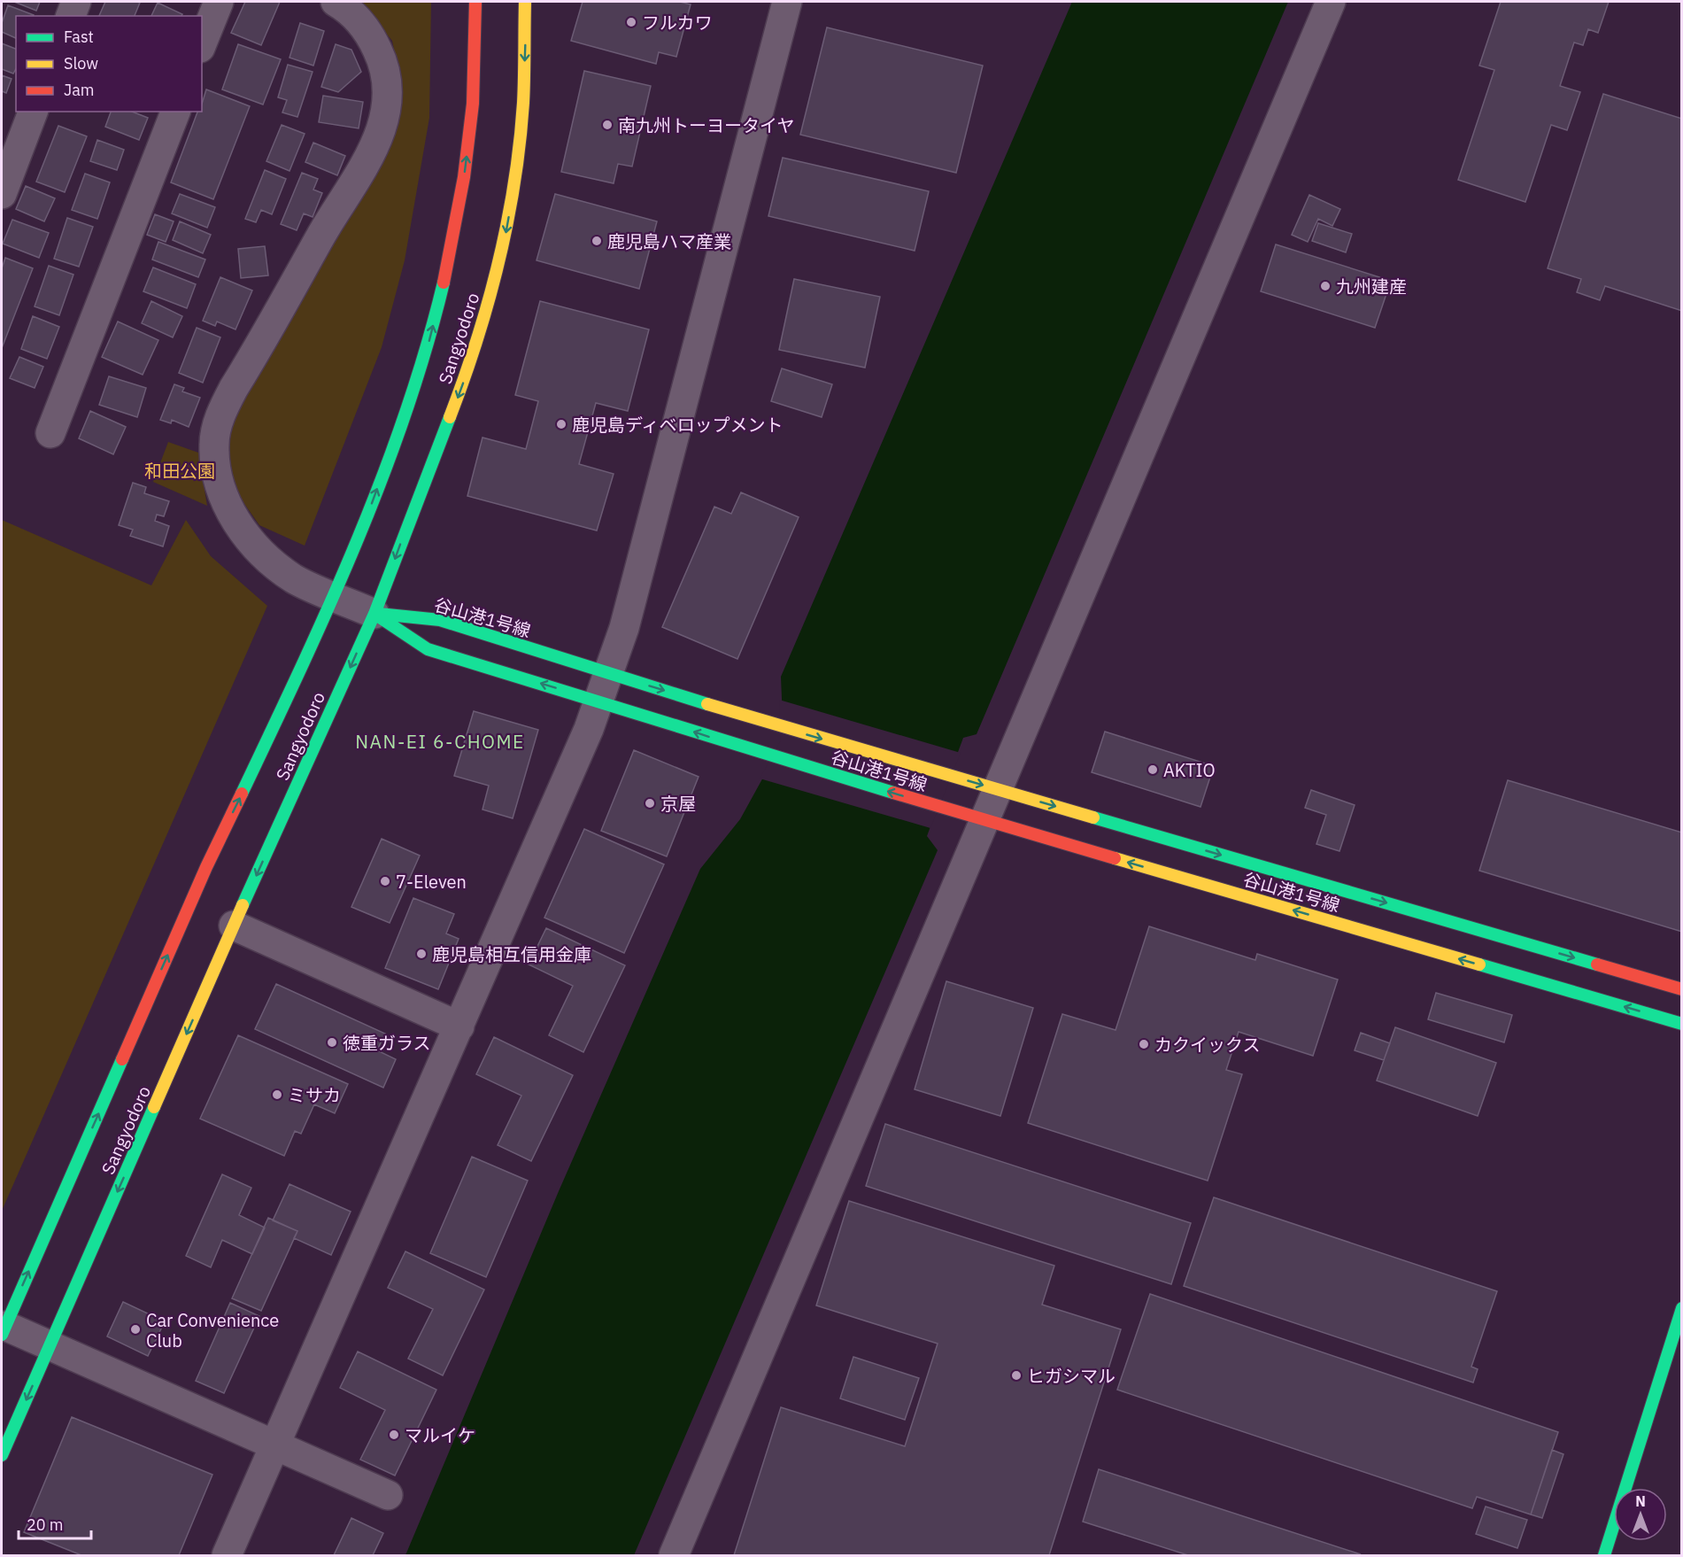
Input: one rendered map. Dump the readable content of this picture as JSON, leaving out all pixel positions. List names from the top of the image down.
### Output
{
  "streets": {
    "street": ["Sangyodoro", "谷山港1号線"]
  },
  "crossings": [
    ["Sangyodoro", "谷山港1号線"]
  ],
  "districts": ["NAN-EI 6-CHOME"],
  "parks": ["和田公園"],
  "places": [
    "フルカワ",
    "南九州トーヨータイヤ",
    "鹿児島ハマ産業",
    "九州建産",
    "鹿児島ディベロップメント",
    "AKTIO",
    "京屋",
    "7-Eleven",
    "鹿児島相互信用金庫",
    "徳重ガラス",
    "カクイックス",
    "ミサカ",
    "Car Convenience Club",
    "ヒガシマル",
    "マルイケ"
  ],
  "legend": ["Fast", "Slow", "Jam"],
  "scale_bar": "20 m",
  "north": "top"
}
